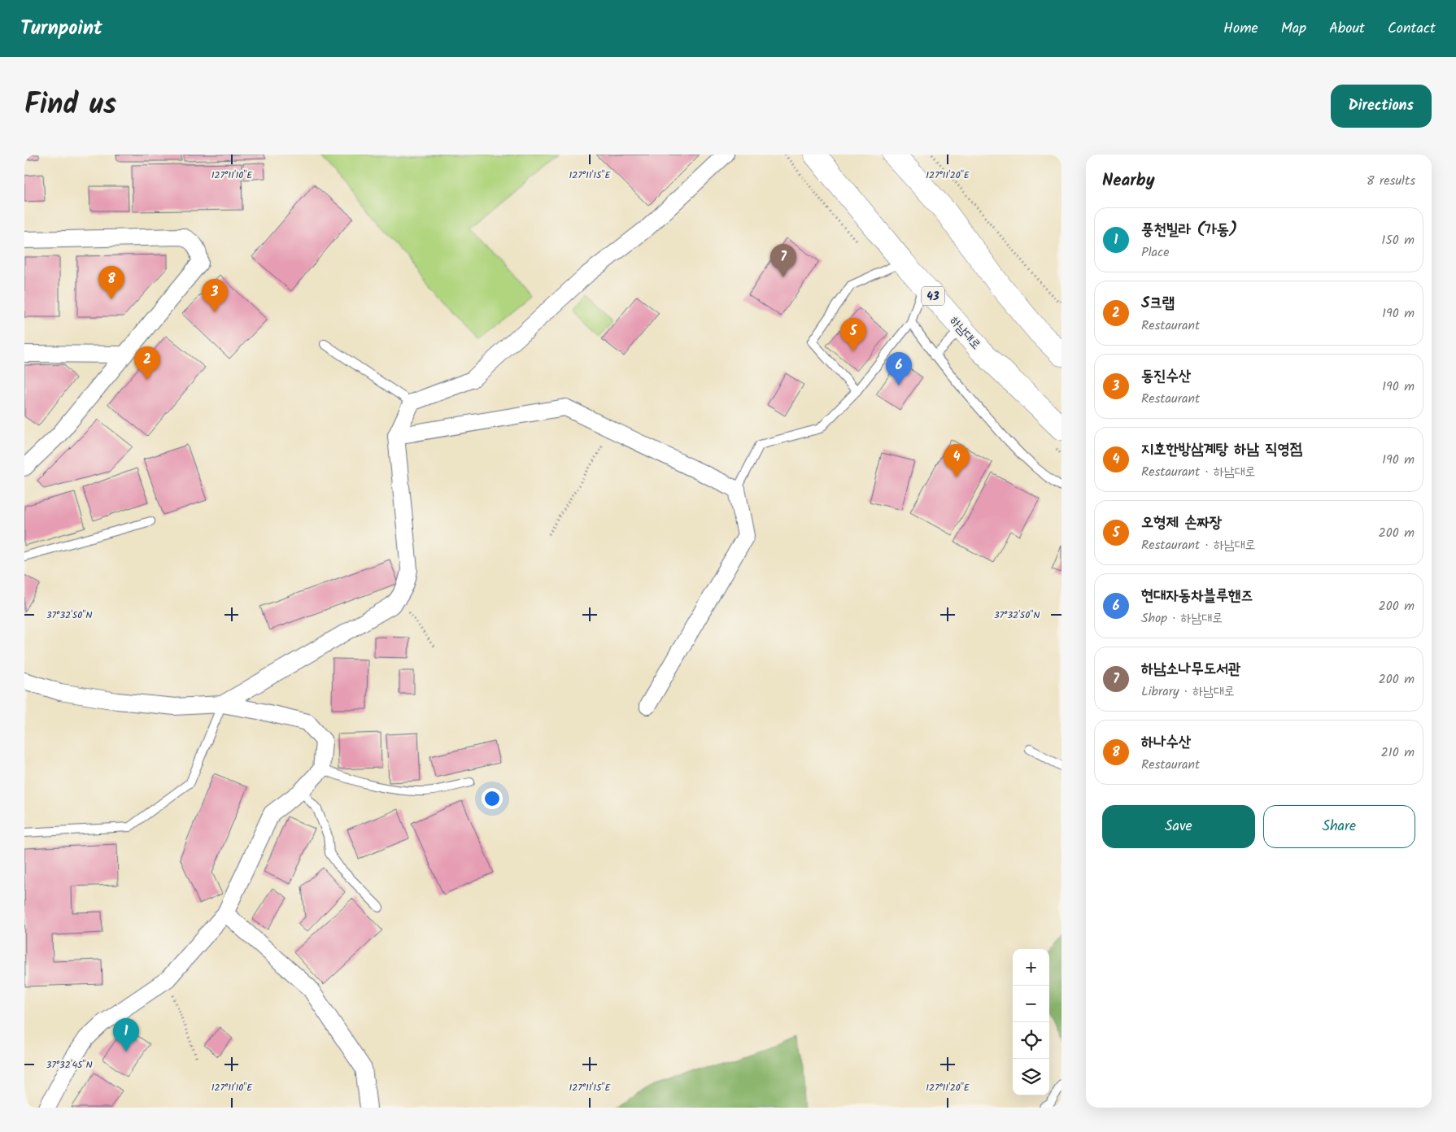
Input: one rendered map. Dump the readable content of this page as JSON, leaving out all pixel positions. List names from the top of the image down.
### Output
{
  "streets": {
    "main road": ["43", "하남대로"]
  },
  "page": {
    "header": "Turnpoint",
    "nav": [
      "Home",
      "Map",
      "About",
      "Contact"
    ],
    "title": "Find us",
    "buttons": [
      "Directions",
      ["Save", "Share"]
    ],
    "heading": ["Nearby", "8 results"],
    "list": [
      {
        "mark": "1",
        "name": "풍천빌라 (가동)",
        "note": "Place",
        "value": "150 m"
      },
      {
        "mark": "2",
        "name": "S크랩",
        "note": "Restaurant",
        "value": "190 m"
      },
      {
        "mark": "3",
        "name": "동진수산",
        "note": "Restaurant",
        "value": "190 m"
      },
      {
        "mark": "4",
        "name": "지호한방삼계탕 하남 직영점",
        "note": "Restaurant · 하남대로",
        "value": "190 m"
      },
      {
        "mark": "5",
        "name": "오형제 손짜장",
        "note": "Restaurant · 하남대로",
        "value": "200 m"
      },
      {
        "mark": "6",
        "name": "현대자동차블루핸즈",
        "note": "Shop · 하남대로",
        "value": "200 m"
      },
      {
        "mark": "7",
        "name": "하남소나무도서관",
        "note": "Library · 하남대로",
        "value": "200 m"
      },
      {
        "mark": "8",
        "name": "하나수산",
        "note": "Restaurant",
        "value": "210 m"
      }
    ],
    "pins": [
      "7",
      "8",
      "3",
      "5",
      "2",
      "6",
      "4",
      "1"
    ],
    "map_buttons": ["+", "−"]
  },
  "coordinates": [
    "127°11'10\"E",
    "127°11'15\"E",
    "127°11'20\"E",
    "37°32'50\"N",
    "37°32'45\"N"
  ]
}
